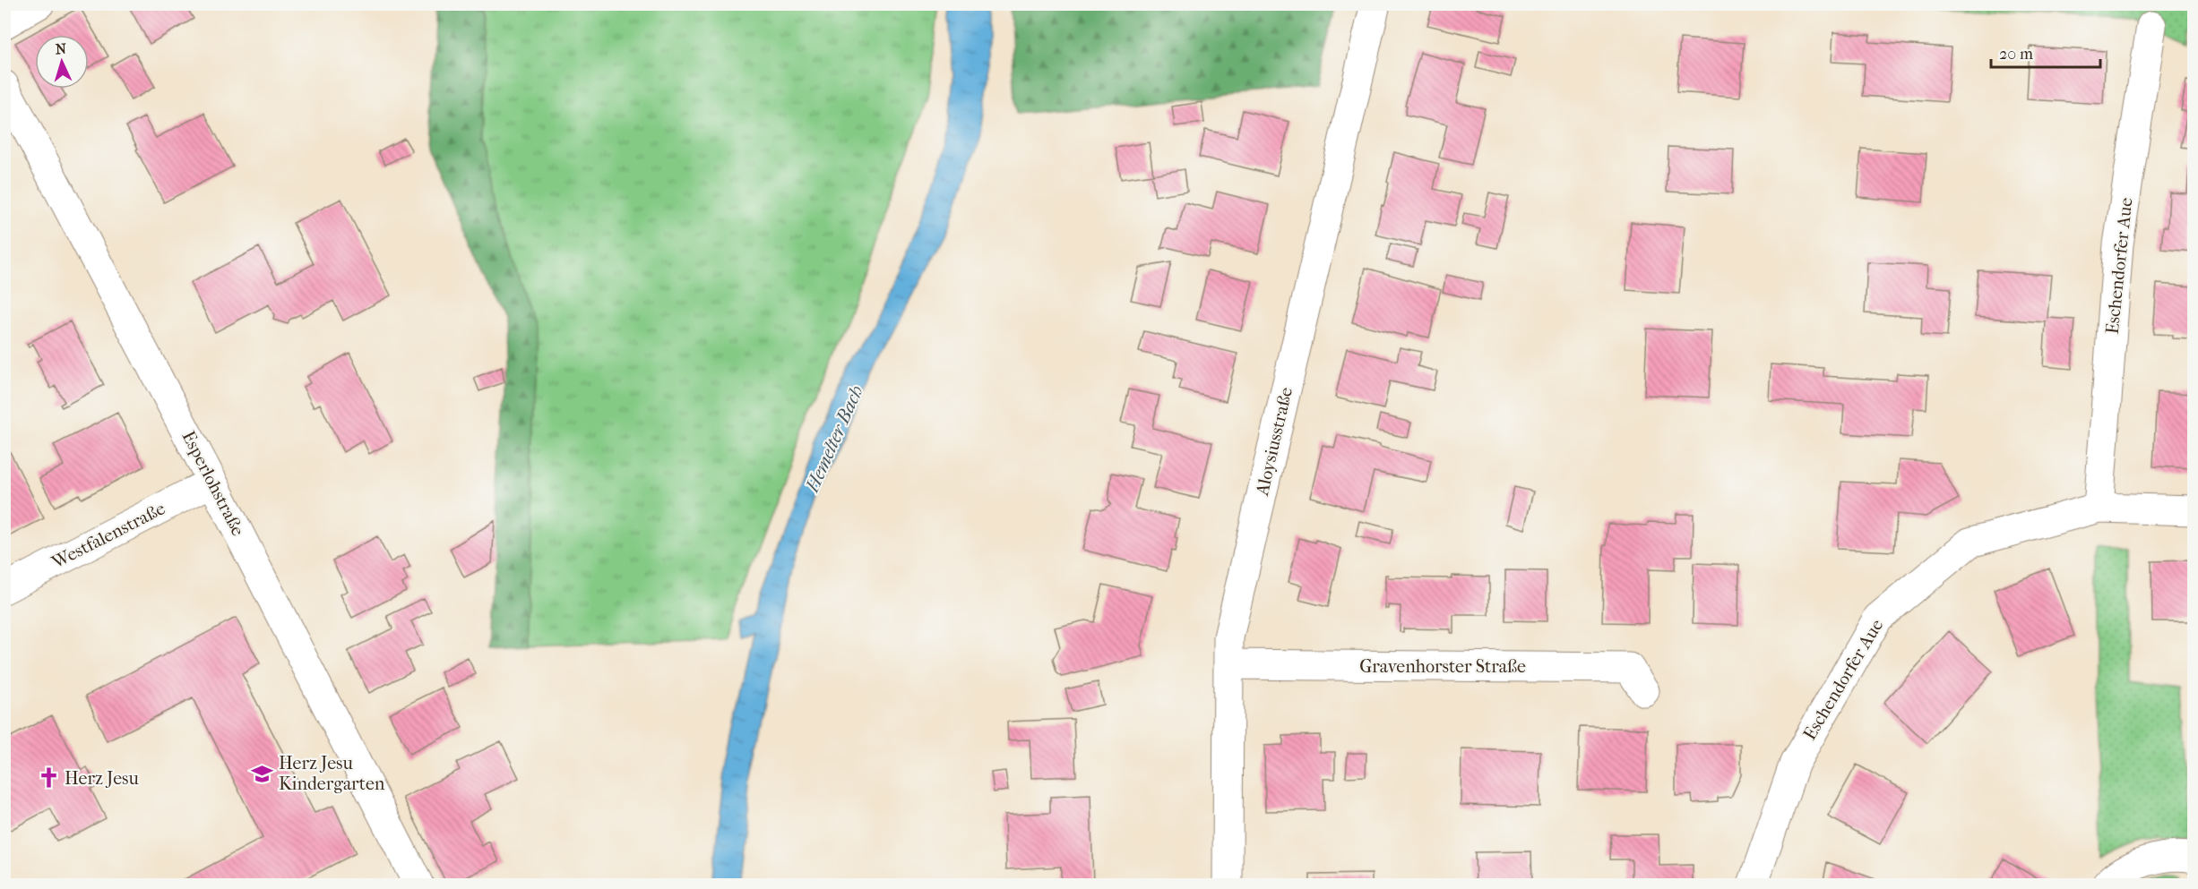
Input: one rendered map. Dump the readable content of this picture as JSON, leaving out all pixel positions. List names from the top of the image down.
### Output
{
  "streets": {
    "street": [
      "Eschendorfer Aue",
      "Aloysiusstraße",
      "Esperlohstraße",
      "Westfalenstraße",
      "Gravenhorster Straße"
    ]
  },
  "crossings": [
    ["Aloysiusstraße", "Gravenhorster Straße"],
    ["Esperlohstraße", "Westfalenstraße"]
  ],
  "water": ["Hemelter Bach"],
  "places": {
    "school or university": ["Herz Jesu Kindergarten"],
    "church": ["Herz Jesu"]
  },
  "scale_bar": "20 m",
  "north": "top"
}
